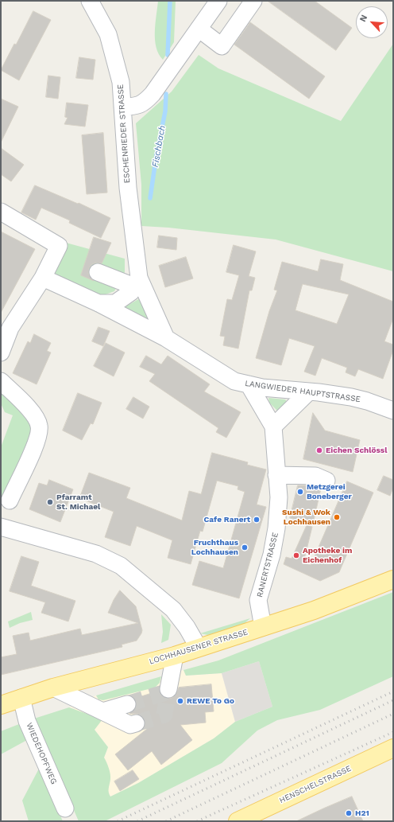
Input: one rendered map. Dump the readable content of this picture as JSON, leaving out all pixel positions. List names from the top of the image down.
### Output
{
  "streets": {
    "main road": ["LOCHHAUSENER STRASSE", "HENSCHELSTRASSE"],
    "street": [
      "ESCHENRIEDER STRASSE",
      "LANGWIEDER HAUPTSTRASSE",
      "RANERTSTRASSE",
      "WIEDEHOPFWEG"
    ]
  },
  "crossings": [
    ["ESCHENRIEDER STRASSE", "LANGWIEDER HAUPTSTRASSE"],
    ["LANGWIEDER HAUPTSTRASSE", "RANERTSTRASSE"],
    ["RANERTSTRASSE", "LOCHHAUSENER STRASSE"],
    ["LOCHHAUSENER STRASSE", "WIEDEHOPFWEG"]
  ],
  "water": ["Fischbach"],
  "places": [
    "Eichen Schlössl",
    "Metzgerei Boneberger",
    "Pfarramt St. Michael",
    "Sushi & Wok Lochhausen",
    "Cafe Ranert",
    "Fruchthaus Lochhausen",
    "Apotheke im Eichenhof",
    "REWE To Go",
    "H21"
  ],
  "north": "top left"
}
